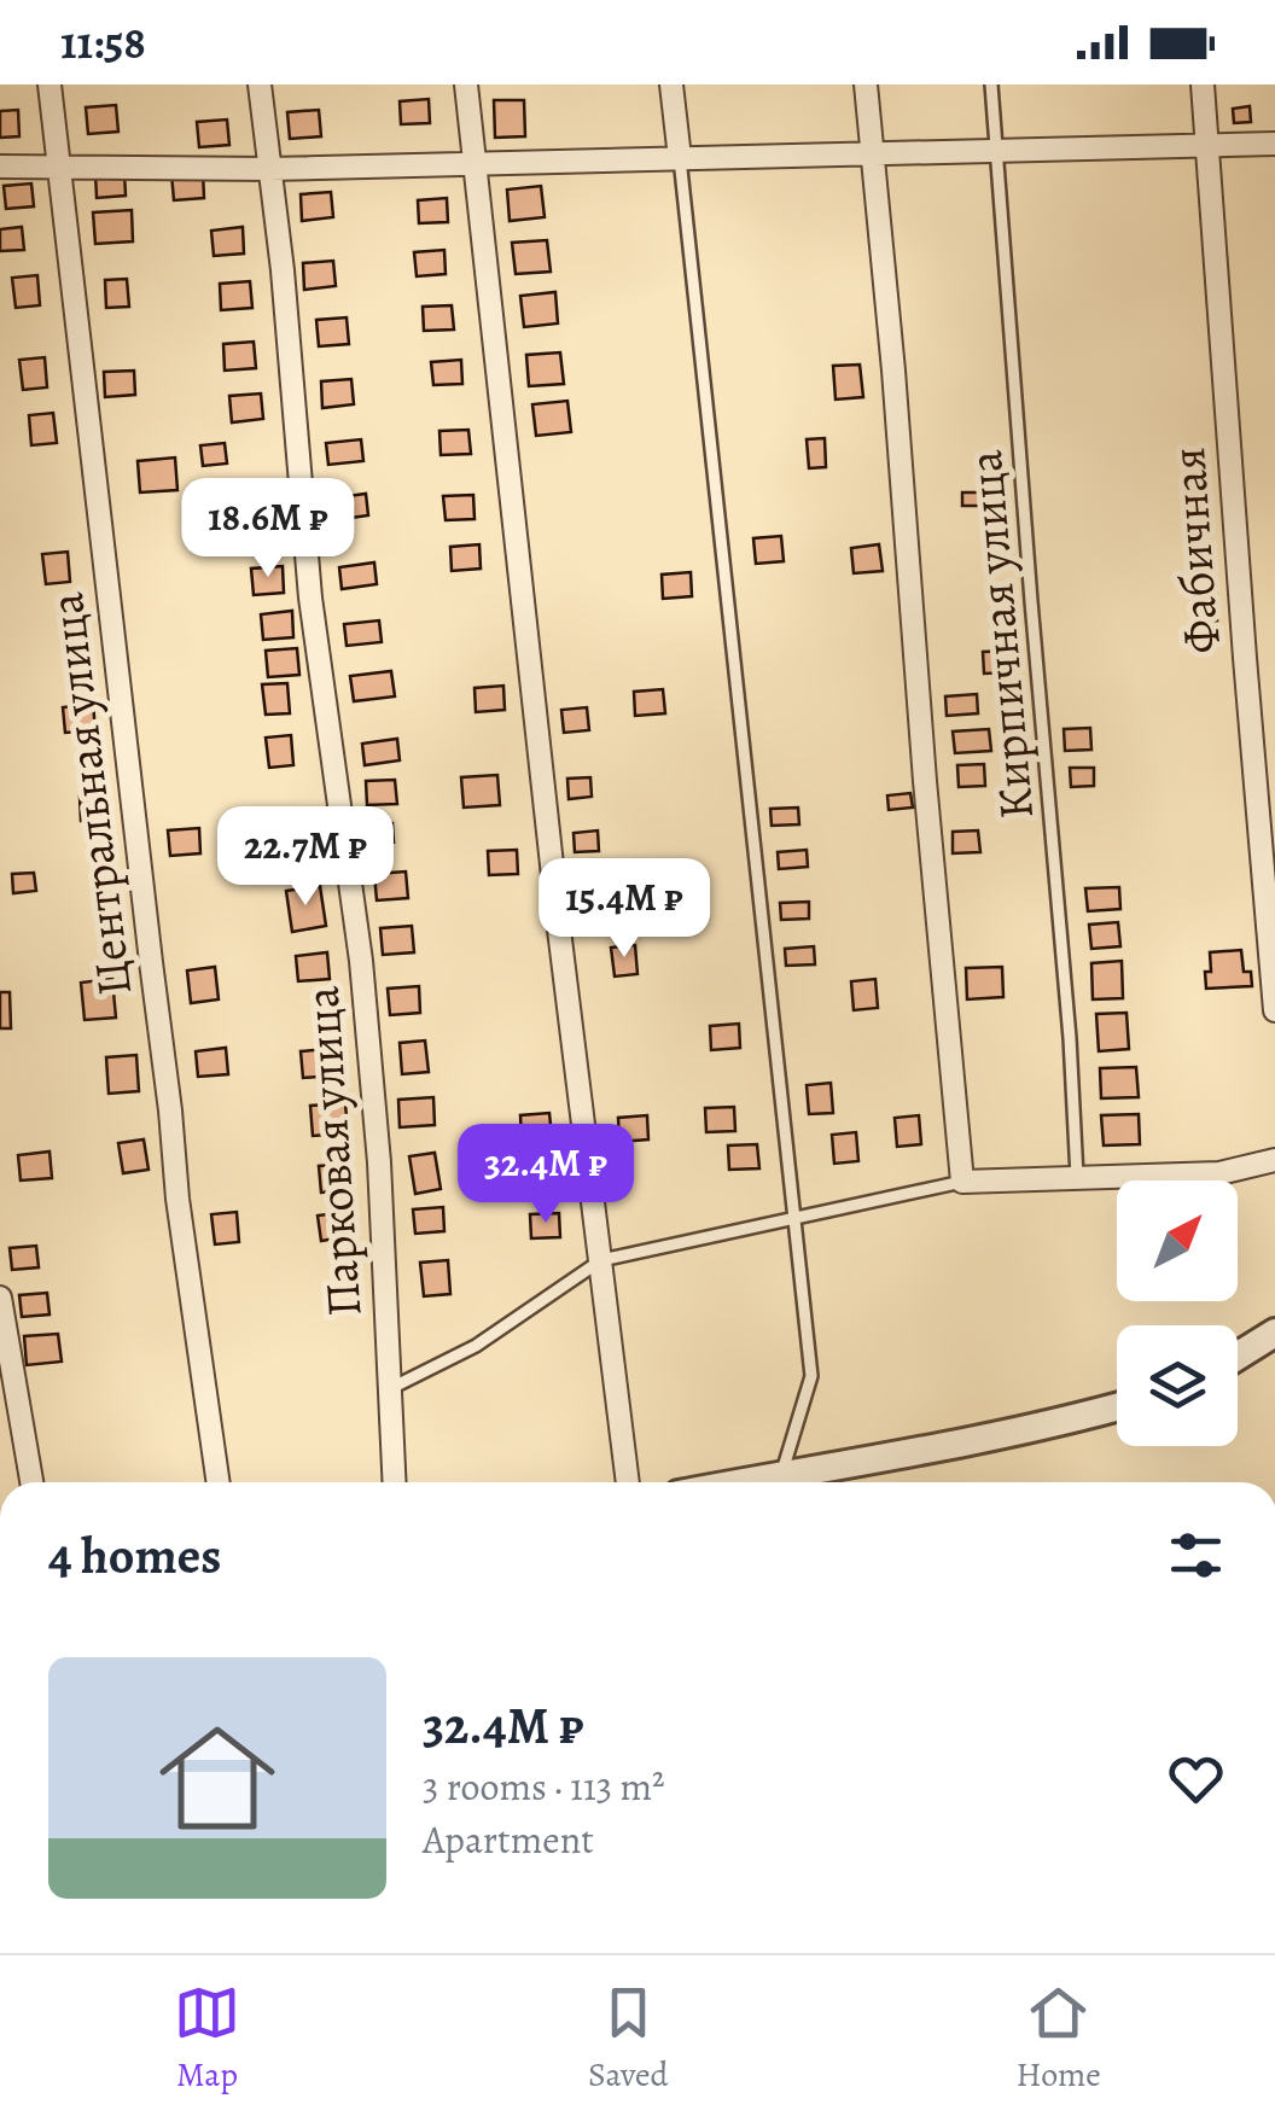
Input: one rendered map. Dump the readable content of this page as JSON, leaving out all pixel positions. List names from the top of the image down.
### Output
{
  "streets": {
    "street": ["Фабичная", "Центральная улица", "Парковая улица"],
    "lane": ["Кирпичная улица"]
  },
  "north": "top right",
  "page": {
    "status": "11:58",
    "price": [
      "18.6M ₽",
      "22.7M ₽",
      "15.4M ₽",
      "32.4M ₽"
    ],
    "heading": "4 homes",
    "list": [
      {
        "name": "32.4M ₽",
        "note": "3 rooms · 113 m² · Apartment"
      }
    ],
    "tabs": ["Map", "Saved", "Home"]
  }
}
